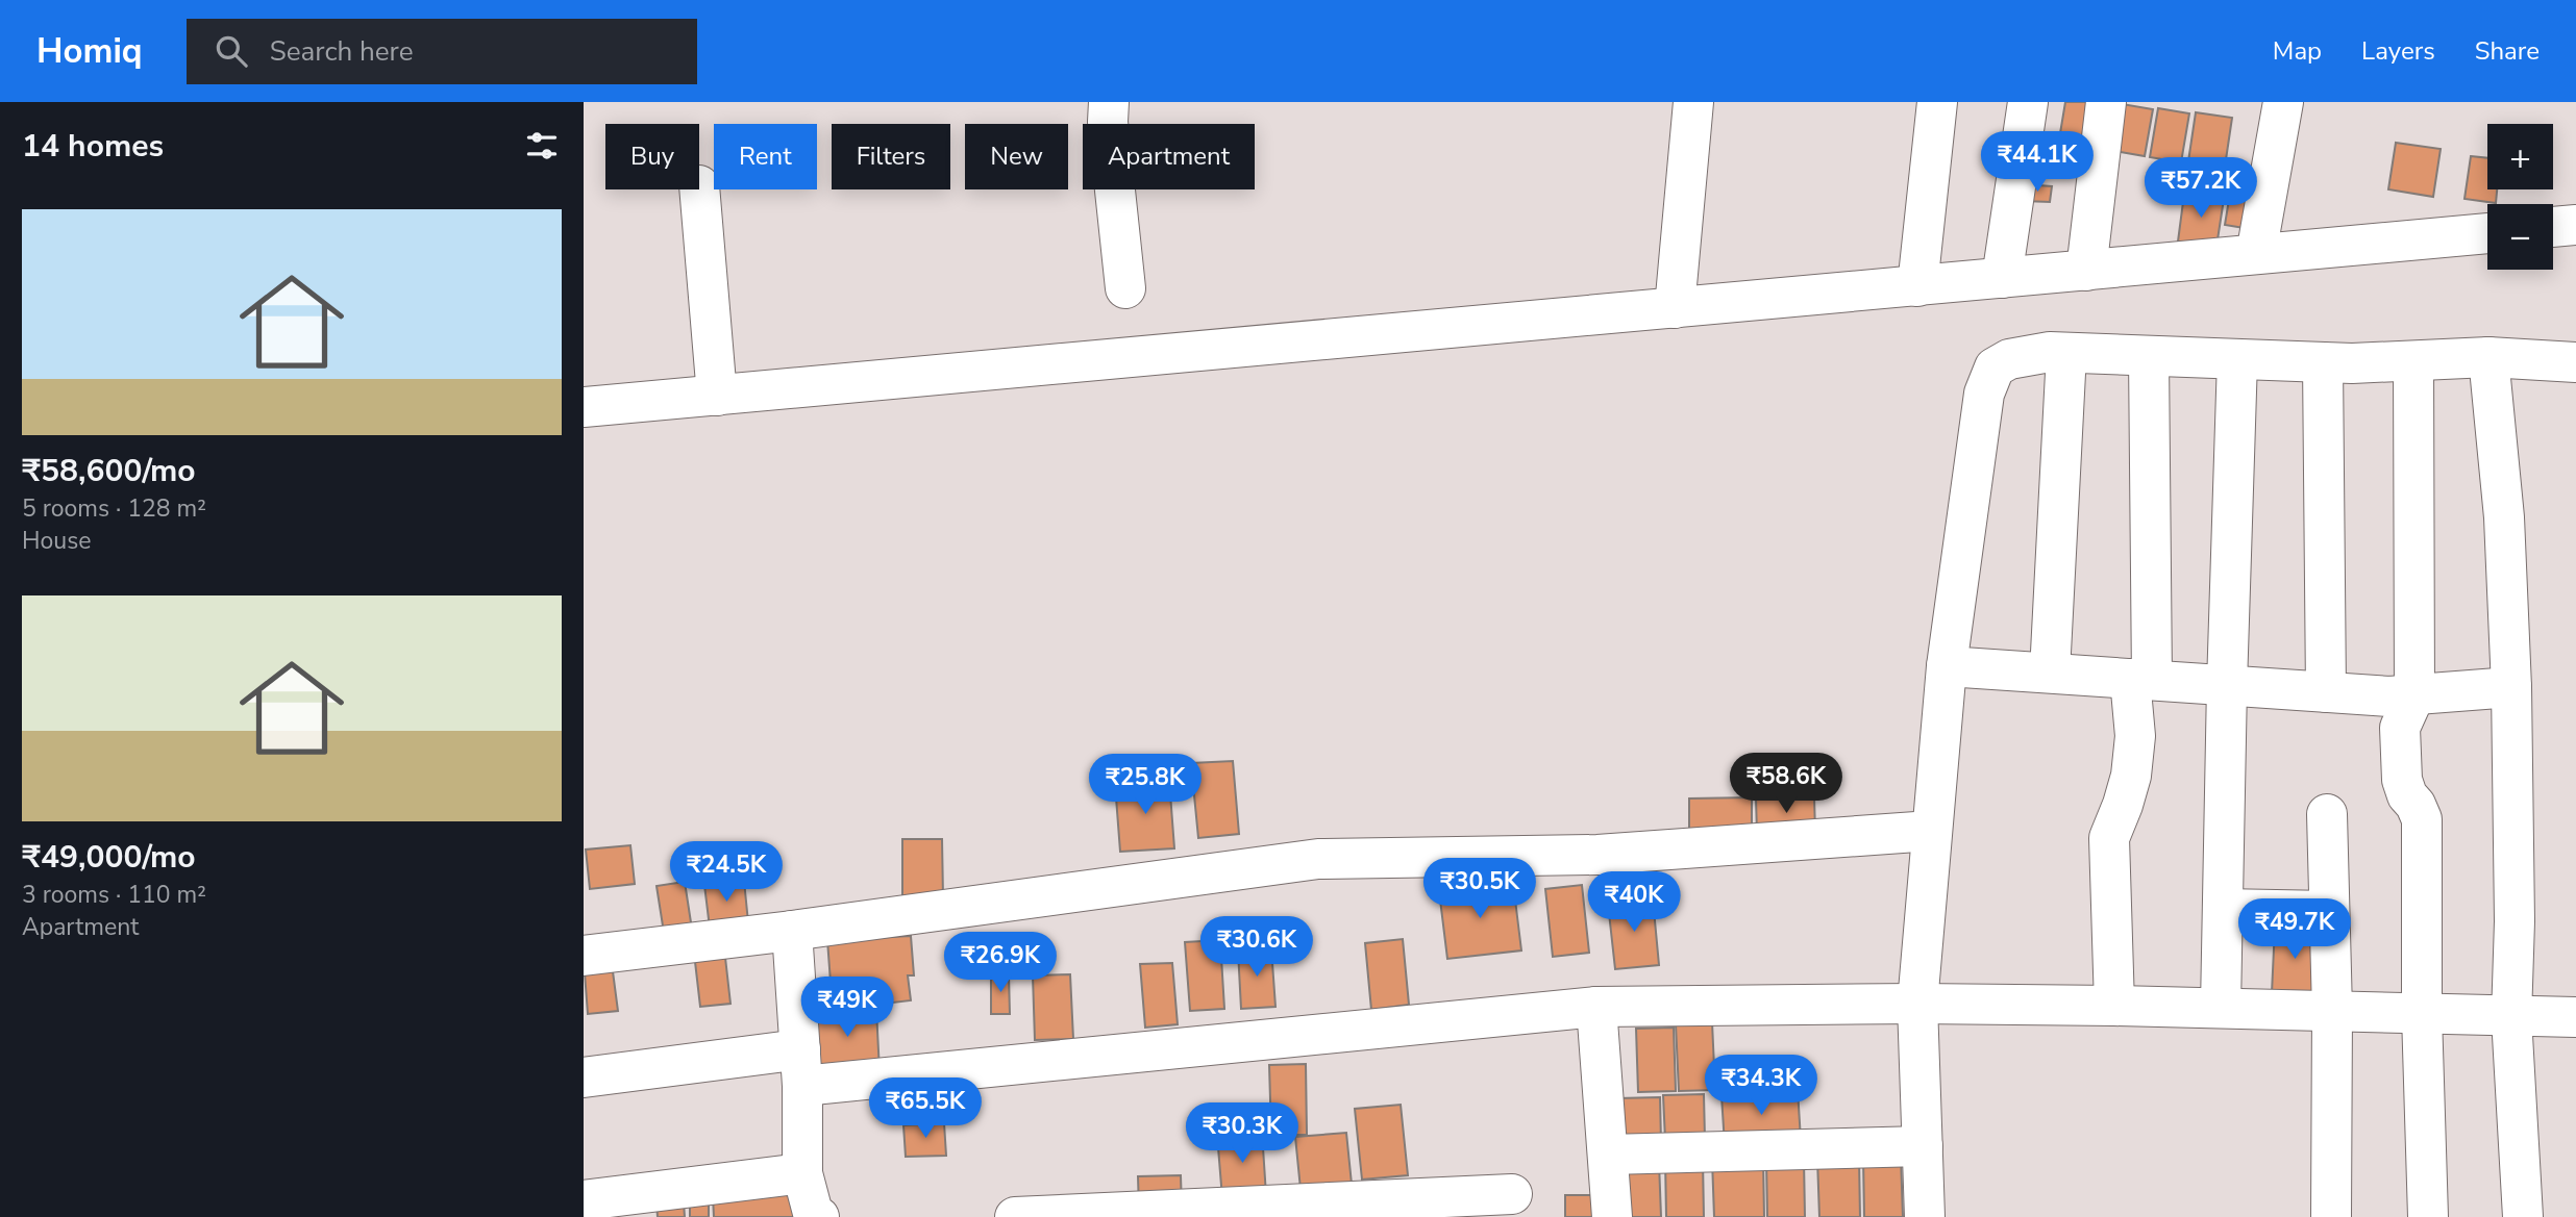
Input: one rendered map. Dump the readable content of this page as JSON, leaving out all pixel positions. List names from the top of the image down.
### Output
{
  "page": {
    "header": "Homiq",
    "search": "Search here",
    "nav": ["Map", "Layers", "Share"],
    "heading": "14 homes",
    "map_buttons": ["+", "−"],
    "chip": [
      "Buy",
      "Rent",
      "Filters",
      "New",
      "Apartment"
    ],
    "price": [
      "₹44.1K",
      "₹57.2K",
      "₹58.6K",
      "₹25.8K",
      "₹24.5K",
      "₹30.5K",
      "₹40K",
      "₹49.7K",
      "₹30.6K",
      "₹26.9K",
      "₹49K",
      "₹34.3K",
      "₹65.5K",
      "₹30.3K"
    ],
    "list": [
      {
        "name": "₹58,600/mo",
        "note": "5 rooms · 128 m² · House"
      },
      {
        "name": "₹49,000/mo",
        "note": "3 rooms · 110 m² · Apartment"
      }
    ]
  }
}
